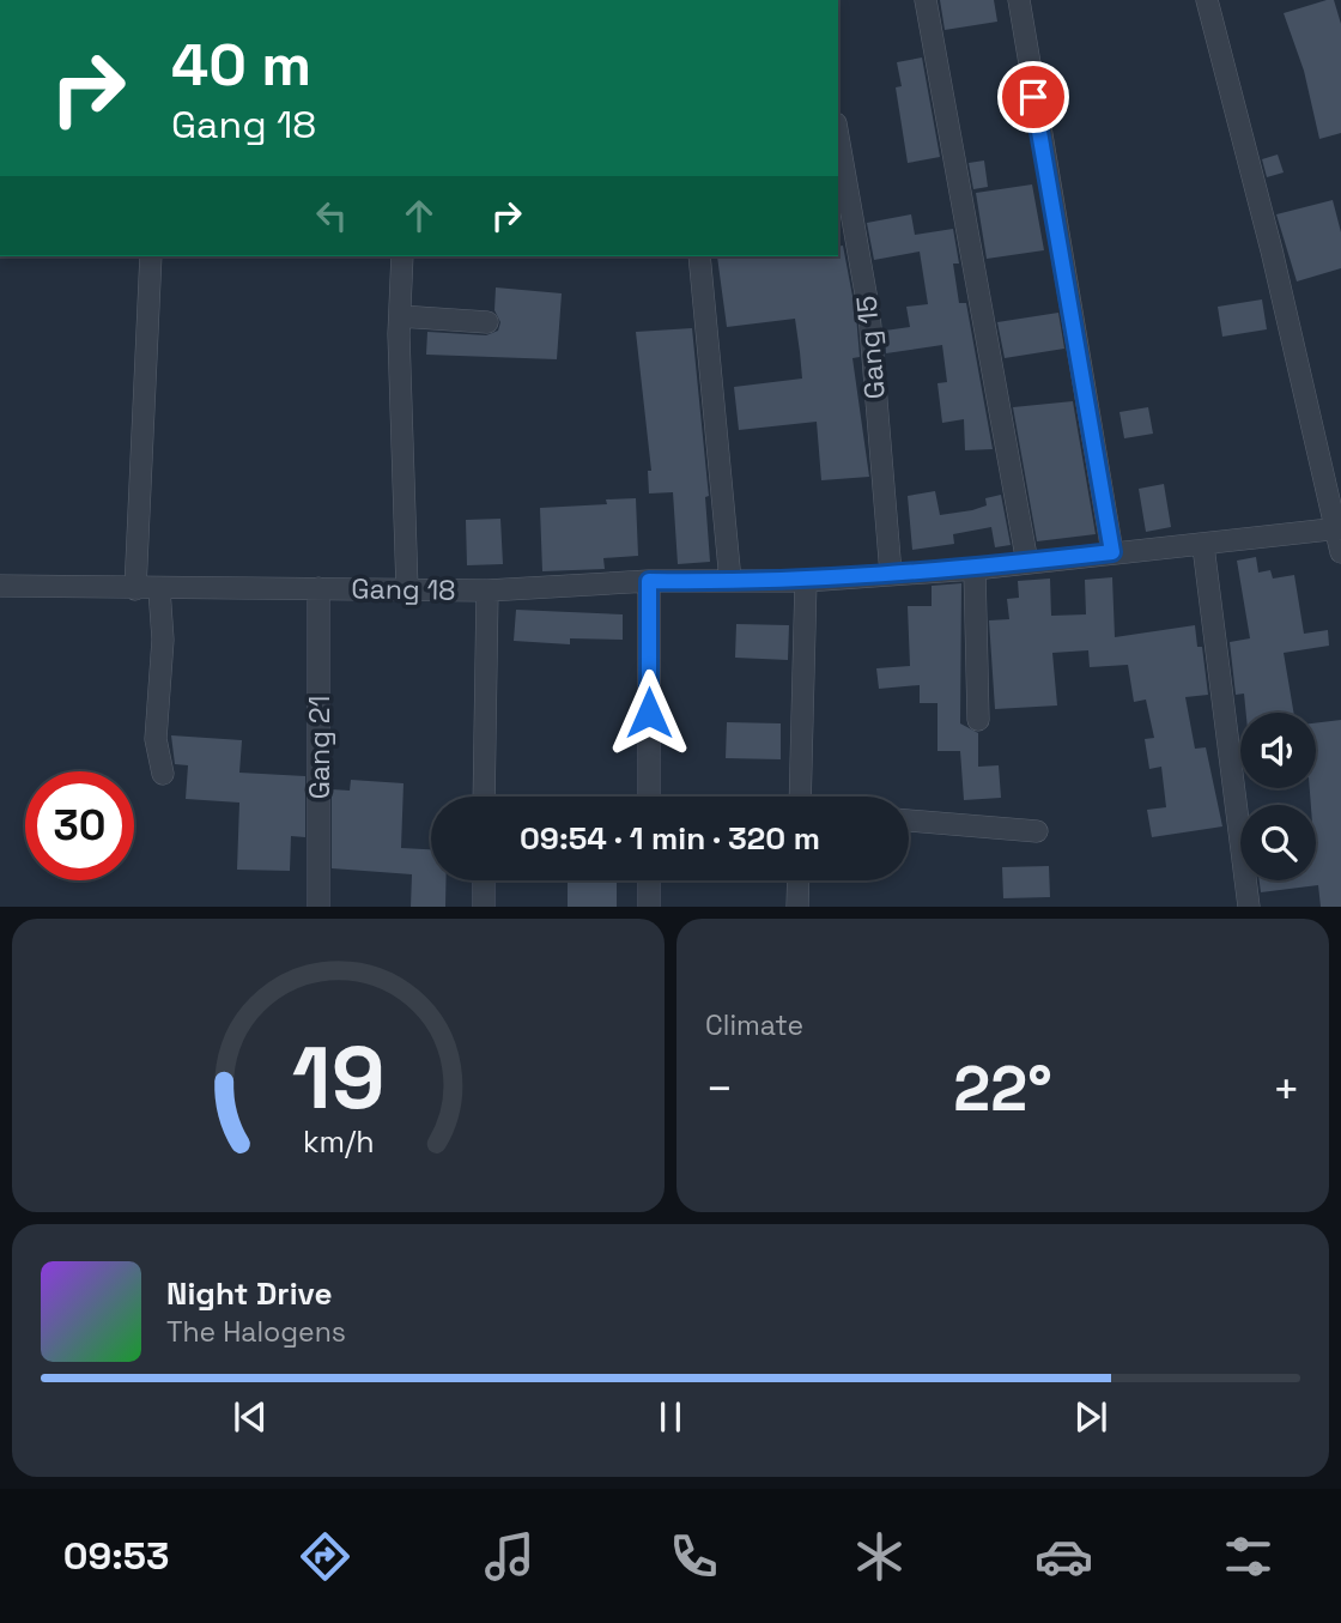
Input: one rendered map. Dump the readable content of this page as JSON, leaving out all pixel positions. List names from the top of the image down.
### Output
{
  "streets": {
    "street": ["Gang 15", "Gang 18", "Gang 21"]
  },
  "crossings": [
    ["Gang 15", "Gang 18"],
    ["Gang 18", "Gang 21"]
  ],
  "page": {
    "turn": ["40 m", "Gang 18"],
    "limit": "30",
    "trip": "09:54 · 1 min · 320 m",
    "tile": "Climate",
    "heat": ["−", "22°", "+"],
    "song": ["Night Drive", "The Halogens"],
    "tabs": "09:53",
    "gauge": ["19", "km/h"]
  }
}
